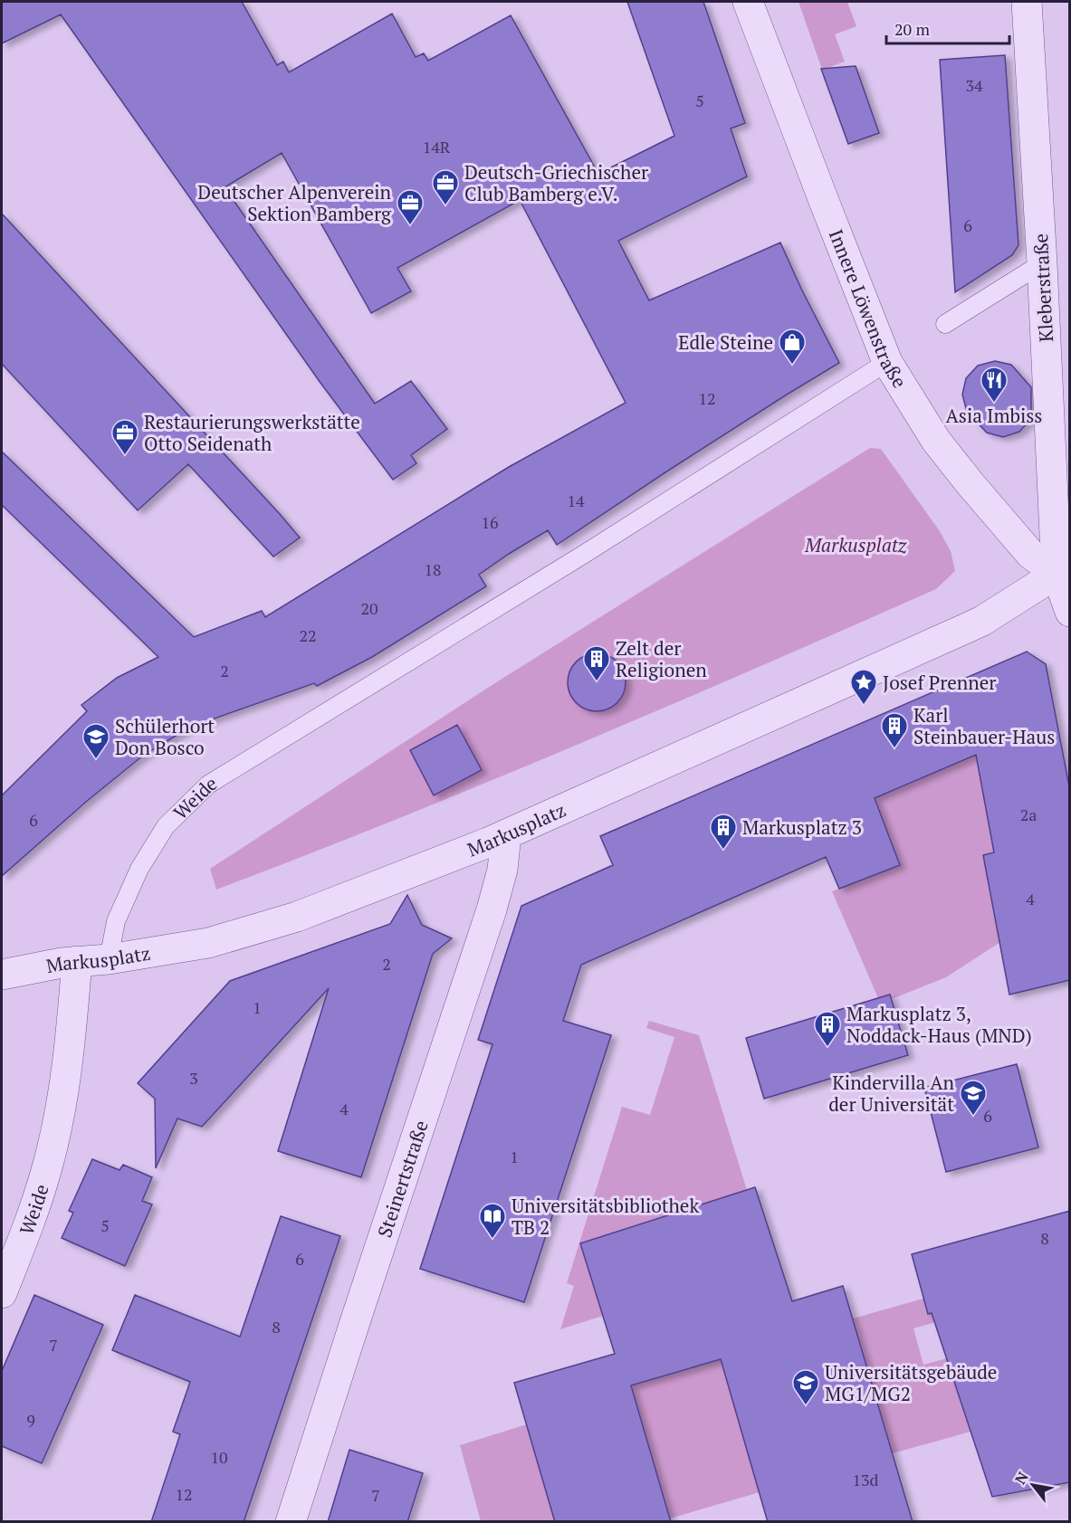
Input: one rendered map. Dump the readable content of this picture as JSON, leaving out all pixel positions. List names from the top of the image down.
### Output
{
  "streets": {
    "street": [
      "Kleberstraße",
      "Innere Löwenstraße",
      "Weide",
      "Markusplatz",
      "Steinertstraße"
    ]
  },
  "crossings": [
    ["Kleberstraße", "Innere Löwenstraße"],
    ["Kleberstraße", "Markusplatz"],
    ["Innere Löwenstraße", "Weide"],
    ["Innere Löwenstraße", "Markusplatz"],
    ["Weide", "Markusplatz"],
    ["Markusplatz", "Steinertstraße"]
  ],
  "parks": ["Markusplatz"],
  "places": {
    "office": ["Deutsch-Griechischer Club Bamberg e.V.", "Deutscher Alpenverein Sektion Bamberg", "Restaurierungswerkstätte Otto Seidenath"],
    "shop": ["Edle Steine"],
    "restaurant": ["Asia Imbiss"],
    "building": [
      "Zelt der Religionen",
      "Karl Steinbauer-Haus",
      "Markusplatz 3",
      "Markusplatz 3, Noddack-Haus (MND)"
    ],
    "place": ["Josef Prenner"],
    "school or university": ["Schülerhort Don Bosco", "Kindervilla An der Universität", "Universitätsgebäude MG1/MG2"],
    "library": ["Universitätsbibliothek TB 2"]
  },
  "house_numbers": [
    "34",
    "5",
    "14R",
    "6",
    "12",
    "14",
    "16",
    "18",
    "20",
    "22",
    "2",
    "2a",
    "6",
    "4",
    "2",
    "1",
    "3",
    "4",
    "6",
    "1",
    "5",
    "8",
    "6",
    "8",
    "7",
    "9",
    "10",
    "13d",
    "12",
    "7"
  ],
  "scale_bar": "20 m",
  "north": "top left"
}
